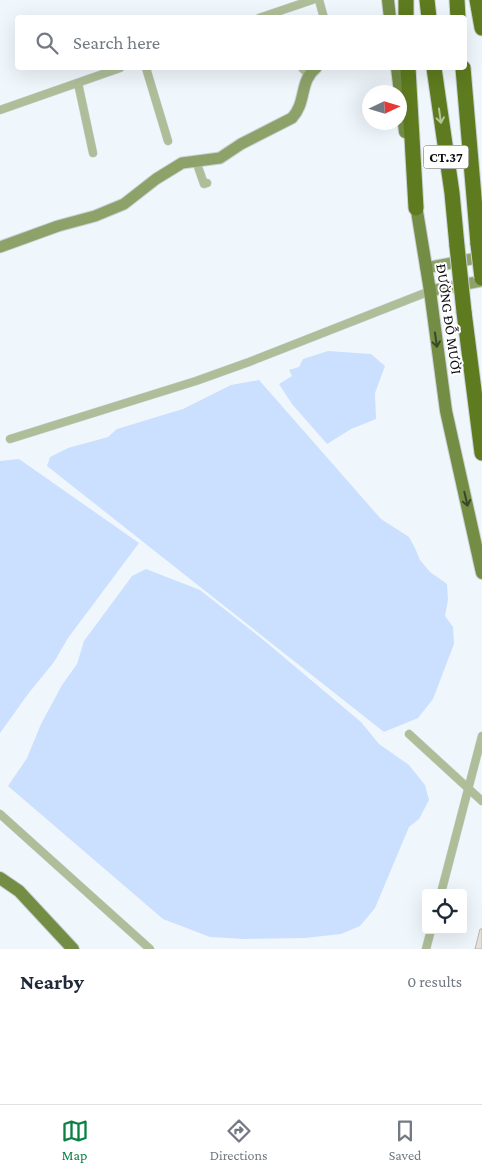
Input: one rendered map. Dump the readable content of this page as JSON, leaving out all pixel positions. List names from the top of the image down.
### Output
{
  "streets": {
    "highway": ["CT.37"],
    "main road": ["ĐƯỜNG ĐỖ MƯỜI"]
  },
  "one_way": ["ĐƯỜNG ĐỖ MƯỜI"],
  "north": "right",
  "page": {
    "search": "Search here",
    "heading": ["Nearby", "0 results"],
    "nav": ["Map", "Directions", "Saved"]
  }
}
